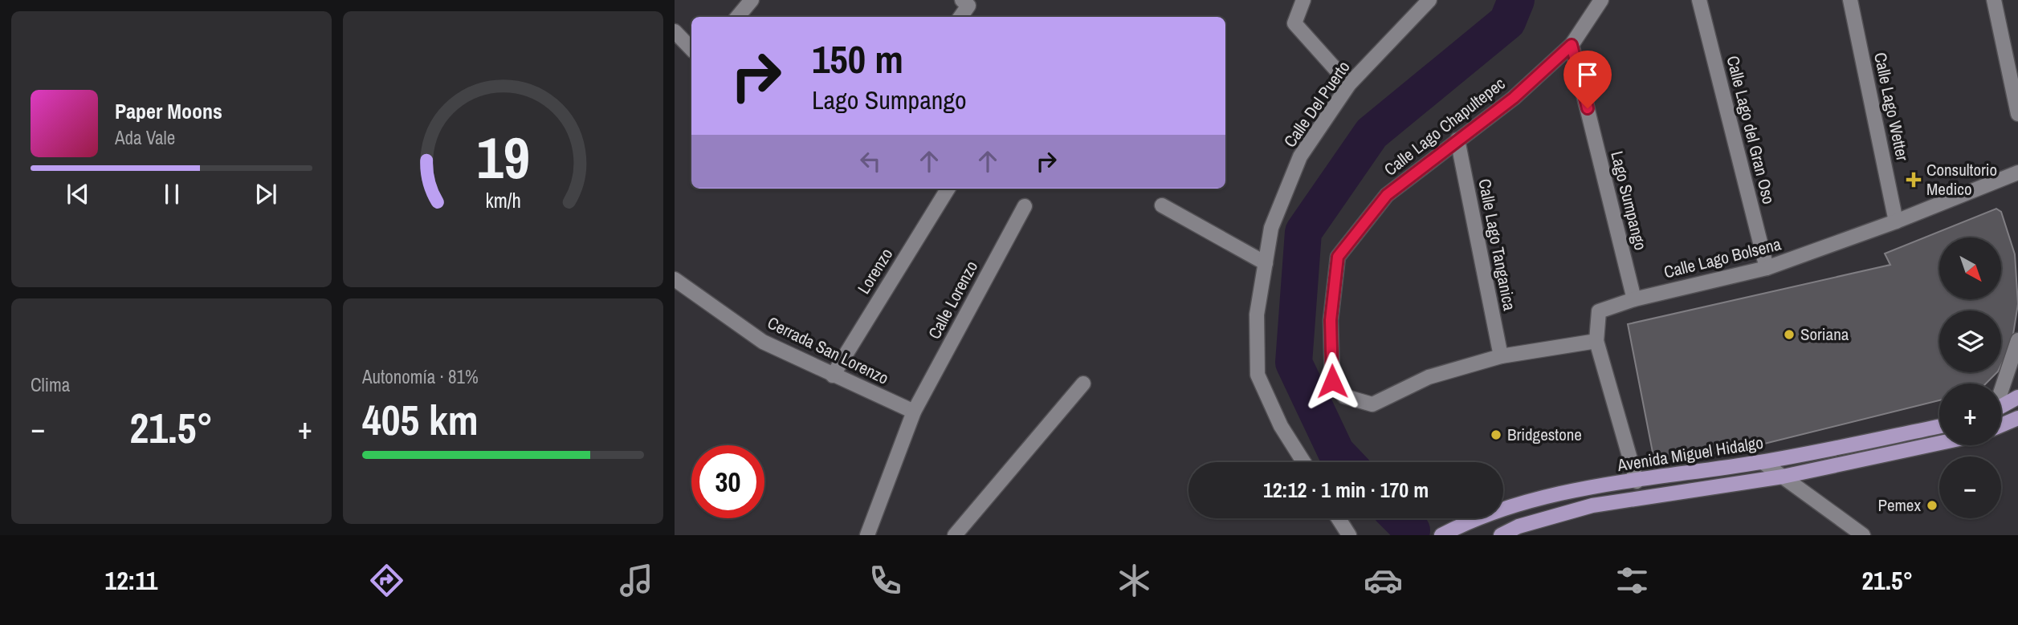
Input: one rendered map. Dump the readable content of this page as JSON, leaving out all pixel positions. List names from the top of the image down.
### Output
{
  "streets": {
    "main road": ["Avenida Miguel Hidalgo"],
    "street": [
      "Calle Del Puerto",
      "Calle Lago Wetter",
      "Calle Lago Chapultepec",
      "Calle Lago del Gran Oso",
      "Lago Sumpango",
      "Calle Lago Tanganica",
      "Calle Lago Bolsena",
      "Lorenzo",
      "Calle Lorenzo",
      "Cerrada San Lorenzo"
    ]
  },
  "crossings": [
    ["Calle Lago Wetter", "Calle Lago Bolsena"],
    ["Calle Lago Chapultepec", "Lago Sumpango"],
    ["Calle Lago Chapultepec", "Calle Lago Tanganica"],
    ["Calle Lago Chapultepec", "Calle Lago Bolsena"],
    ["Calle Lago del Gran Oso", "Calle Lago Bolsena"],
    ["Lago Sumpango", "Calle Lago Bolsena"],
    ["Calle Lago Bolsena", "Avenida Miguel Hidalgo"],
    ["Lorenzo", "Cerrada San Lorenzo"],
    ["Calle Lorenzo", "Cerrada San Lorenzo"]
  ],
  "places": {
    "health": ["Consultorio Medico"],
    "other": ["Soriana", "Bridgestone", "Pemex"]
  },
  "north": "bottom right",
  "page": {
    "turn": ["150 m", "Lago Sumpango"],
    "song": ["Paper Moons", "Ada Vale"],
    "map_buttons": ["+", "−"],
    "tile": [
      "Clima",
      ["Autonomía · 81%", "405 km"]
    ],
    "heat": ["−", "21.5°", "+"],
    "limit": "30",
    "trip": "12:12 · 1 min · 170 m",
    "tabs": ["12:11", "21.5°"],
    "gauge": ["19", "km/h"]
  }
}
